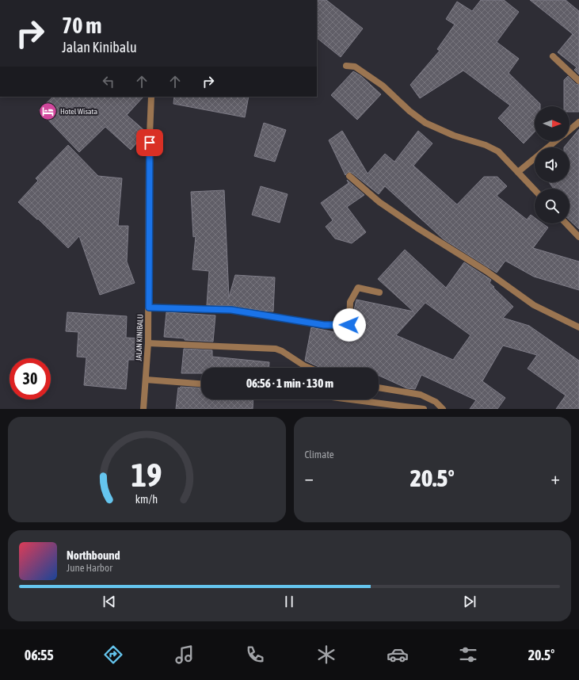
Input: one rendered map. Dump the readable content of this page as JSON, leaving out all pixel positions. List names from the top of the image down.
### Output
{
  "streets": {
    "street": ["JALAN KINIBALU"]
  },
  "places": {
    "hotel": ["Hotel Wisata"]
  },
  "north": "right",
  "page": {
    "turn": ["70 m", "Jalan Kinibalu"],
    "limit": "30",
    "trip": "06:56 · 1 min · 130 m",
    "tile": "Climate",
    "heat": ["−", "20.5°", "+"],
    "song": ["Northbound", "June Harbor"],
    "tabs": ["06:55", "20.5°"],
    "gauge": ["19", "km/h"]
  }
}
